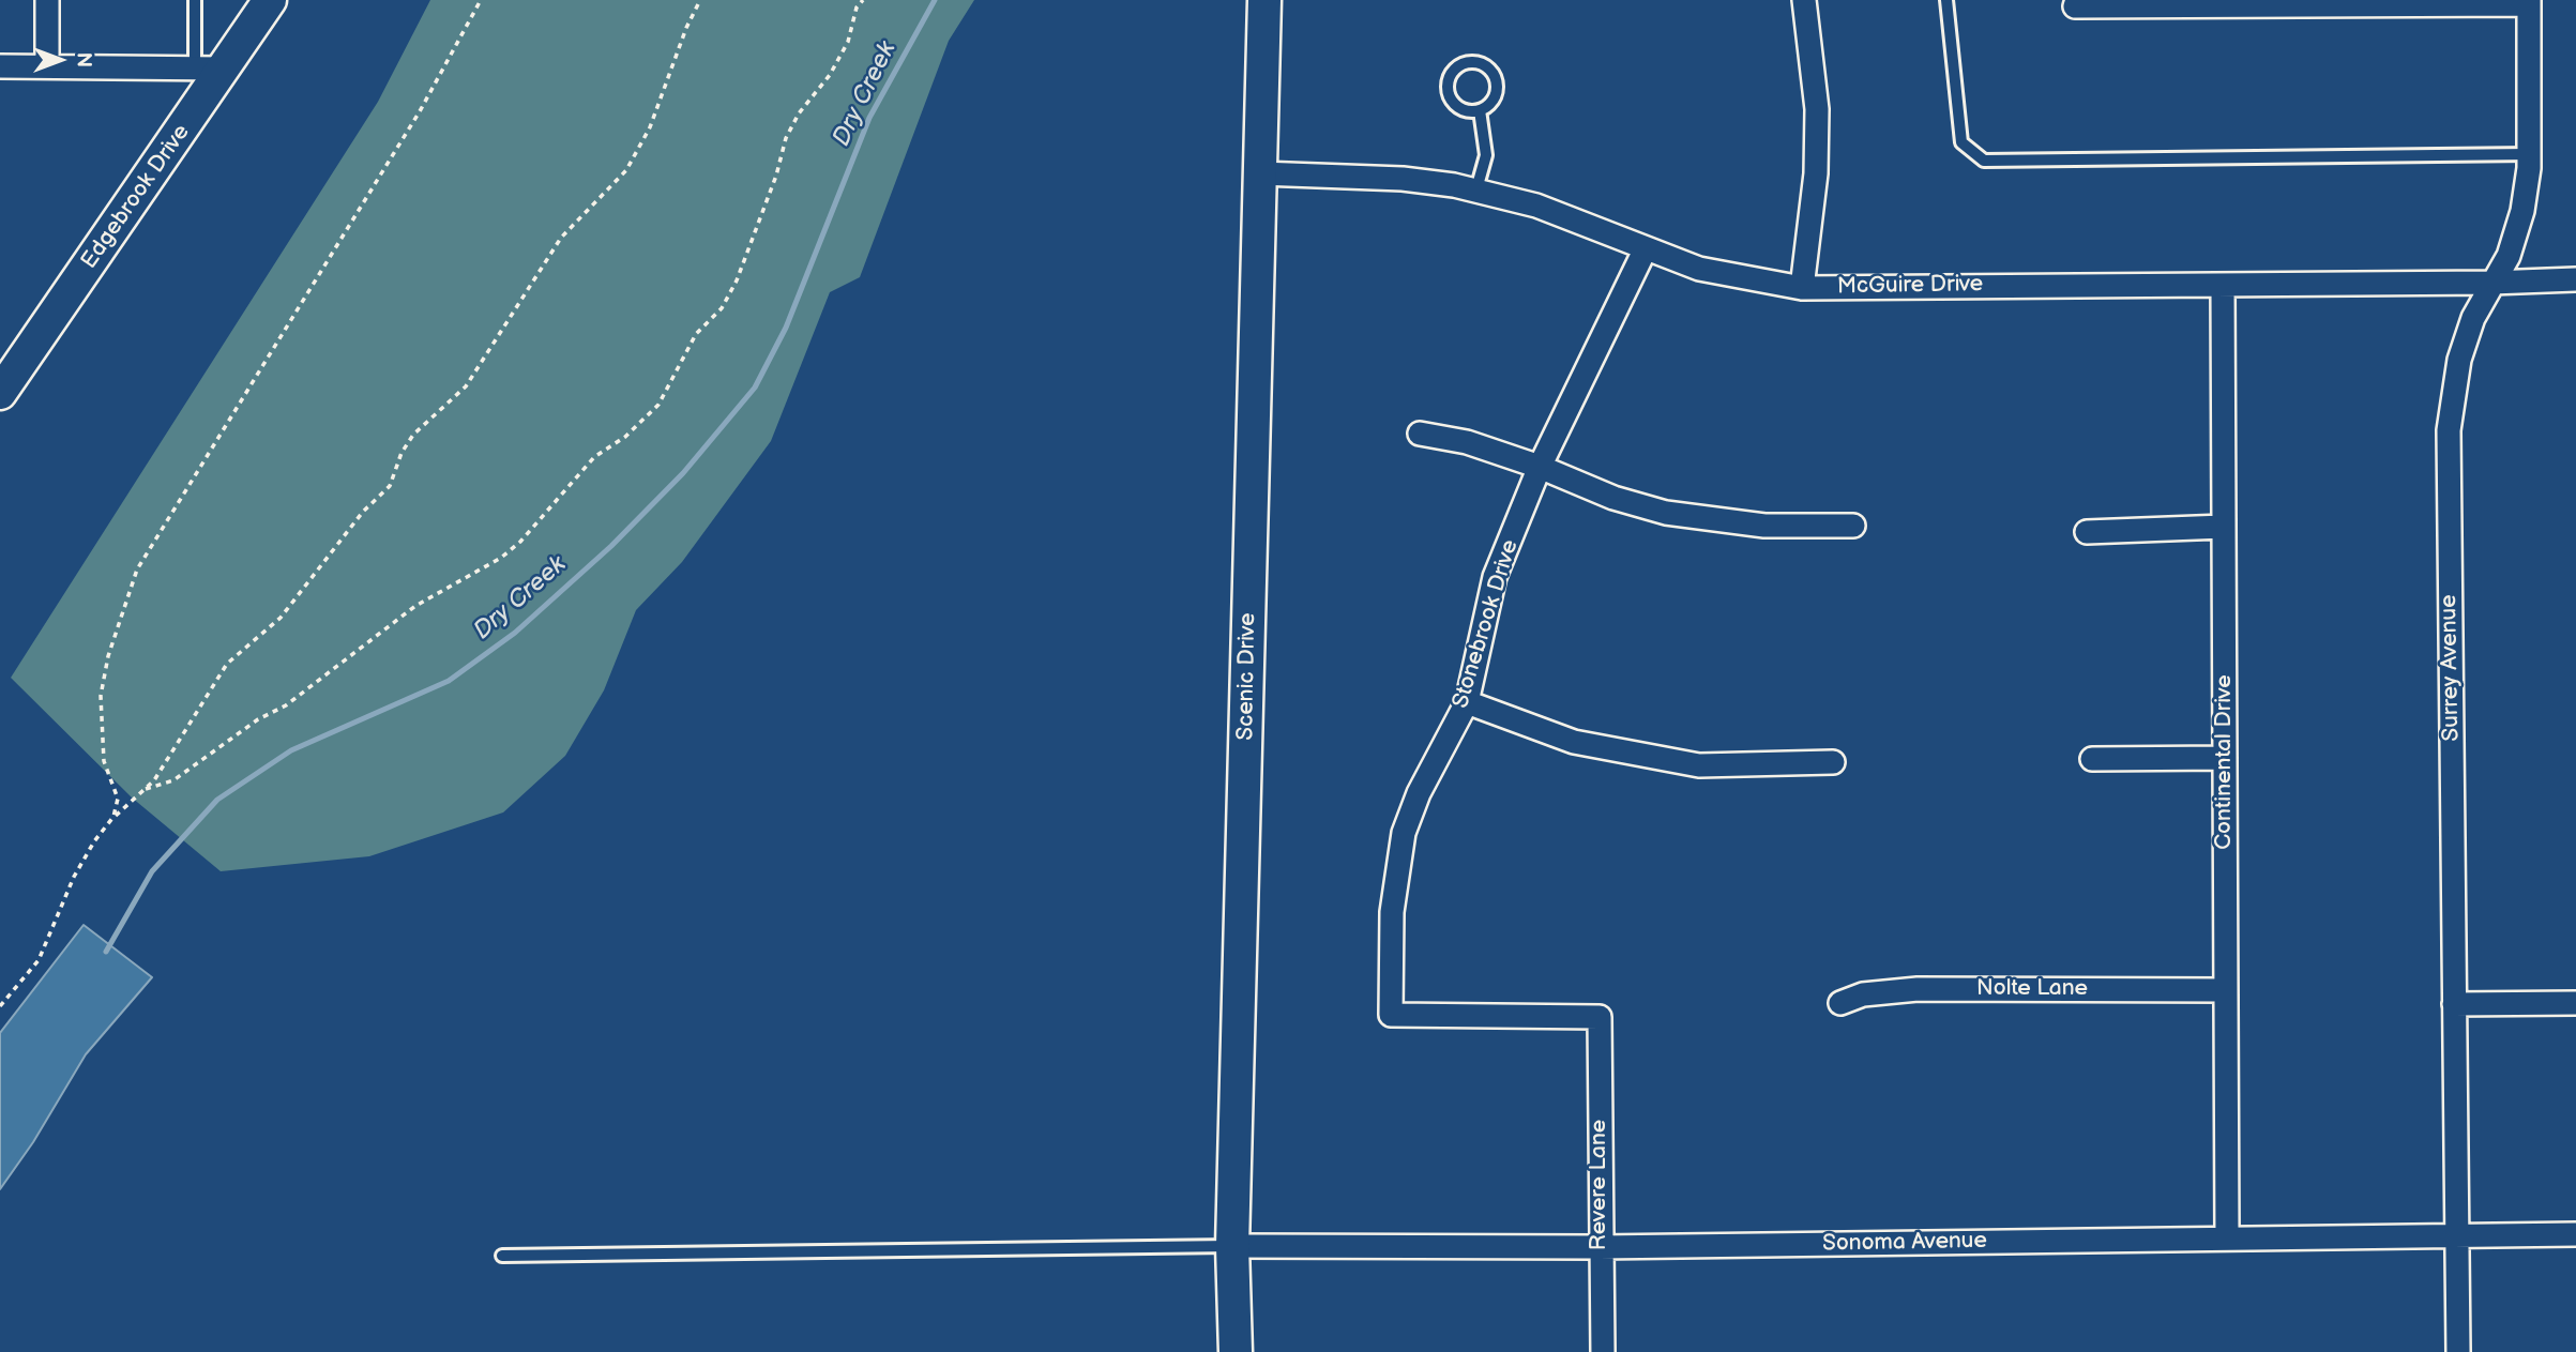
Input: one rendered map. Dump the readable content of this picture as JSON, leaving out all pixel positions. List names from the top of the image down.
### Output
{
  "streets": {
    "main road": ["Edgebrook Drive", "Scenic Drive"],
    "street": [
      "McGuire Drive",
      "Stonebrook Drive",
      "Surrey Avenue",
      "Continental Drive",
      "Nolte Lane",
      "Revere Lane",
      "Sonoma Avenue"
    ]
  },
  "crossings": [
    ["McGuire Drive", "Stonebrook Drive"],
    ["McGuire Drive", "Surrey Avenue"],
    ["McGuire Drive", "Scenic Drive"],
    ["McGuire Drive", "Continental Drive"],
    ["Stonebrook Drive", "Revere Lane"],
    ["Surrey Avenue", "Sonoma Avenue"],
    ["Scenic Drive", "Sonoma Avenue"],
    ["Continental Drive", "Nolte Lane"],
    ["Continental Drive", "Sonoma Avenue"],
    ["Revere Lane", "Sonoma Avenue"]
  ],
  "water": ["Dry Creek"],
  "north": "right"
}
